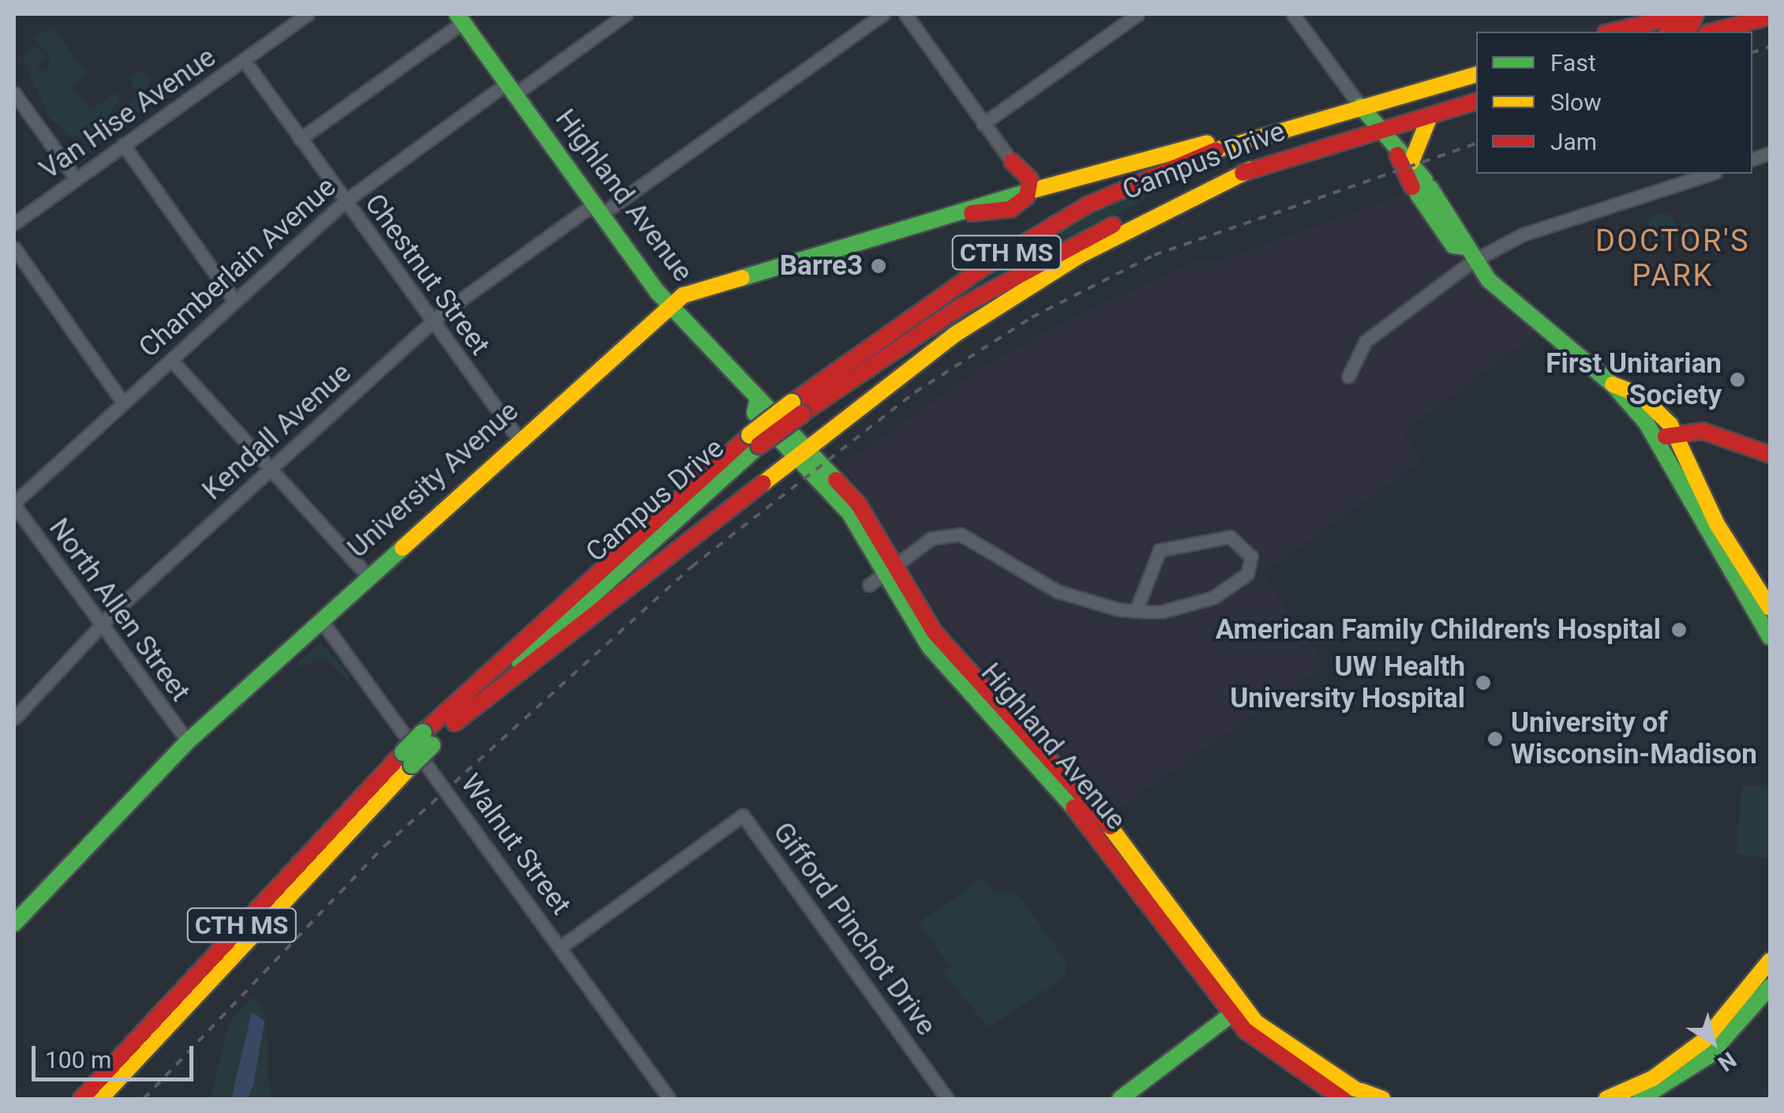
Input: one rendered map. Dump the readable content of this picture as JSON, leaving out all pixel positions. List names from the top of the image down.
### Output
{
  "streets": {
    "main road": [
      "Campus Drive",
      "Highland Avenue",
      "CTH MS",
      "University Avenue"
    ],
    "street": [
      "Van Hise Avenue",
      "Chamberlain Avenue",
      "Chestnut Street",
      "Kendall Avenue",
      "North Allen Street",
      "Walnut Street",
      "Gifford Pinchot Drive"
    ]
  },
  "crossings": [
    ["Van Hise Avenue", "Chestnut Street"],
    ["Campus Drive", "CTH MS"],
    ["Highland Avenue", "Chamberlain Avenue"],
    ["Highland Avenue", "Kendall Avenue"],
    ["Highland Avenue", "University Avenue"],
    ["Chamberlain Avenue", "Chestnut Street"],
    ["Chamberlain Avenue", "North Allen Street"],
    ["Chestnut Street", "Kendall Avenue"],
    ["Chestnut Street", "University Avenue"],
    ["Kendall Avenue", "North Allen Street"],
    ["University Avenue", "North Allen Street"],
    ["University Avenue", "Walnut Street"],
    ["Walnut Street", "Gifford Pinchot Drive"]
  ],
  "districts": ["DOCTOR'S PARK"],
  "places": [
    "Barre3",
    "First Unitarian Society",
    "American Family Children's Hospital",
    "UW Health University Hospital",
    "University of Wisconsin-Madison"
  ],
  "legend": ["Fast", "Slow", "Jam"],
  "scale_bar": "100 m",
  "north": "bottom right"
}
